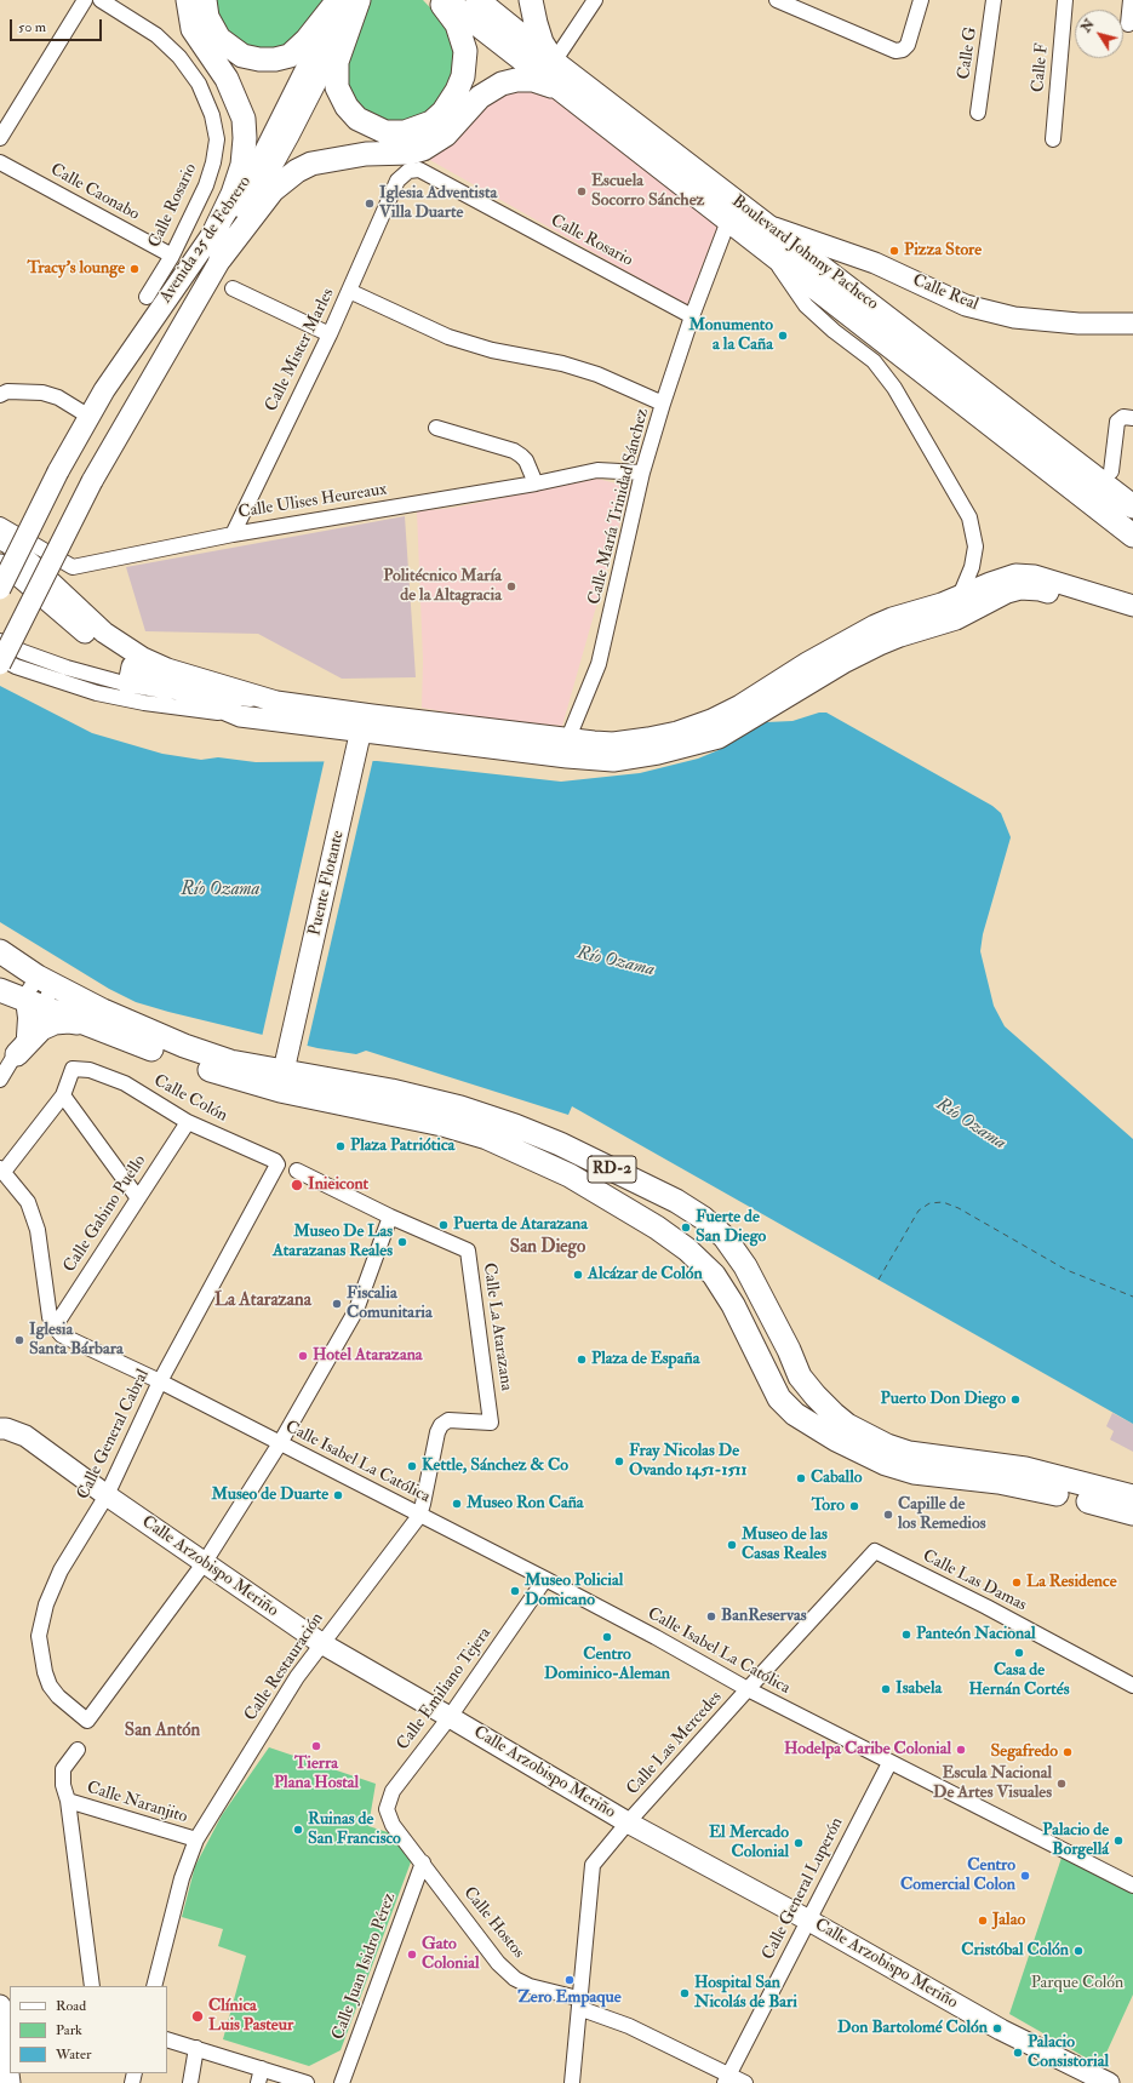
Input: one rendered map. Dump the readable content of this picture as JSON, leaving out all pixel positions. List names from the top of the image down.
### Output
{
  "streets": {
    "main road": [
      "Avenida 25 de Febrero",
      "Boulevard Johnny Pacheco",
      "Calle Real",
      "Puente Flotante",
      "RD-2",
      "Calle Arzobispo Meriño"
    ],
    "street": [
      "Calle G",
      "Calle F",
      "Calle Caonabo",
      "Calle Rosario",
      "Calle Mister Marles",
      "Calle Ulises Heureaux",
      "Calle María Trinidad Sánchez",
      "Calle Colón",
      "Calle Gabino Puello",
      "Calle La Atarazana",
      "Calle General Cabral",
      "Calle Isabel La Católica",
      "Calle Las Damas",
      "Calle Restauración",
      "Calle Emiliano Tejera",
      "Calle Las Mercedes",
      "Calle Naranjito",
      "Calle General Luperón",
      "Calle Hostos",
      "Calle Juan Isidro Pérez"
    ]
  },
  "crossings": [
    ["Calle Caonabo", "Calle Rosario"],
    ["Calle Rosario", "Calle Mister Marles"],
    ["Calle Rosario", "Calle María Trinidad Sánchez"],
    ["Boulevard Johnny Pacheco", "Calle Real"],
    ["Boulevard Johnny Pacheco", "Calle María Trinidad Sánchez"],
    ["Calle Mister Marles", "Calle Ulises Heureaux"],
    ["Calle Ulises Heureaux", "Calle María Trinidad Sánchez"],
    ["Puente Flotante", "RD-2"],
    ["Calle Colón", "Calle Gabino Puello"],
    ["Calle Colón", "Calle General Cabral"],
    ["Calle Gabino Puello", "Calle Isabel La Católica"],
    ["Calle La Atarazana", "Calle Restauración"],
    ["Calle General Cabral", "Calle Isabel La Católica"],
    ["Calle General Cabral", "Calle Arzobispo Meriño"],
    ["Calle Isabel La Católica", "Calle Restauración"],
    ["Calle Isabel La Católica", "Calle Emiliano Tejera"],
    ["Calle Isabel La Católica", "Calle Las Mercedes"],
    ["Calle Isabel La Católica", "Calle General Luperón"],
    ["Calle Arzobispo Meriño", "Calle Restauración"],
    ["Calle Arzobispo Meriño", "Calle Emiliano Tejera"],
    ["Calle Arzobispo Meriño", "Calle Las Mercedes"],
    ["Calle Arzobispo Meriño", "Calle General Luperón"],
    ["Calle Las Damas", "Calle Las Mercedes"],
    ["Calle Restauración", "Calle Naranjito"],
    ["Calle Emiliano Tejera", "Calle Hostos"],
    ["Calle Las Mercedes", "Calle Hostos"],
    ["Calle General Luperón", "Calle Hostos"],
    ["Calle Hostos", "Calle Juan Isidro Pérez"]
  ],
  "districts": ["San Diego", "La Atarazana", "San Antón"],
  "water": ["Río Ozama"],
  "parks": ["Parque Colón"],
  "places": [
    "Escuela Socorro Sánchez",
    "Iglesia Adventista Villa Duarte",
    "Pizza Store",
    "Tracy's lounge",
    "Monumento a la Caña",
    "Politécnico María de la Altagracia",
    "Plaza Patriótica",
    "Inieicont",
    "Puerta de Atarazana",
    "Fuerte de San Diego",
    "Museo De Las Atarazanas Reales",
    "Alcázar de Colón",
    "Fiscalia Comunitaria",
    "Iglesia Santa Bárbara",
    "Hotel Atarazana",
    "Plaza de España",
    "Puerto Don Diego",
    "Fray Nicolas De Ovando 1451-1511",
    "Kettle, Sánchez & Co",
    "Caballo",
    "Museo de Duarte",
    "Museo Ron Caña",
    "Toro",
    "Capille de los Remedios",
    "Museo de las Casas Reales",
    "La Residence",
    "Museo Policial Domicano",
    "BanReservas",
    "Panteón Nacional",
    "Centro Dominico-Aleman",
    "Casa de Hernán Cortés",
    "Isabela",
    "Tierra Plana Hostal",
    "Hodelpa Caribe Colonial",
    "Segafredo",
    "Escula Nacional De Artes Visuales",
    "Ruinas de San Francisco",
    "Palacio de Borgellá",
    "El Mercado Colonial",
    "Centro Comercial Colon",
    "Jalao",
    "Cristóbal Colón",
    "Gato Colonial",
    "Zero Empaque",
    "Hospital San Nicolás de Bari",
    "Clínica Luis Pasteur",
    "Don Bartolomé Colón",
    "Palacio Consistorial"
  ],
  "legend": ["Road", "Park", "Water"],
  "scale_bar": "50 m",
  "north": "top left"
}
